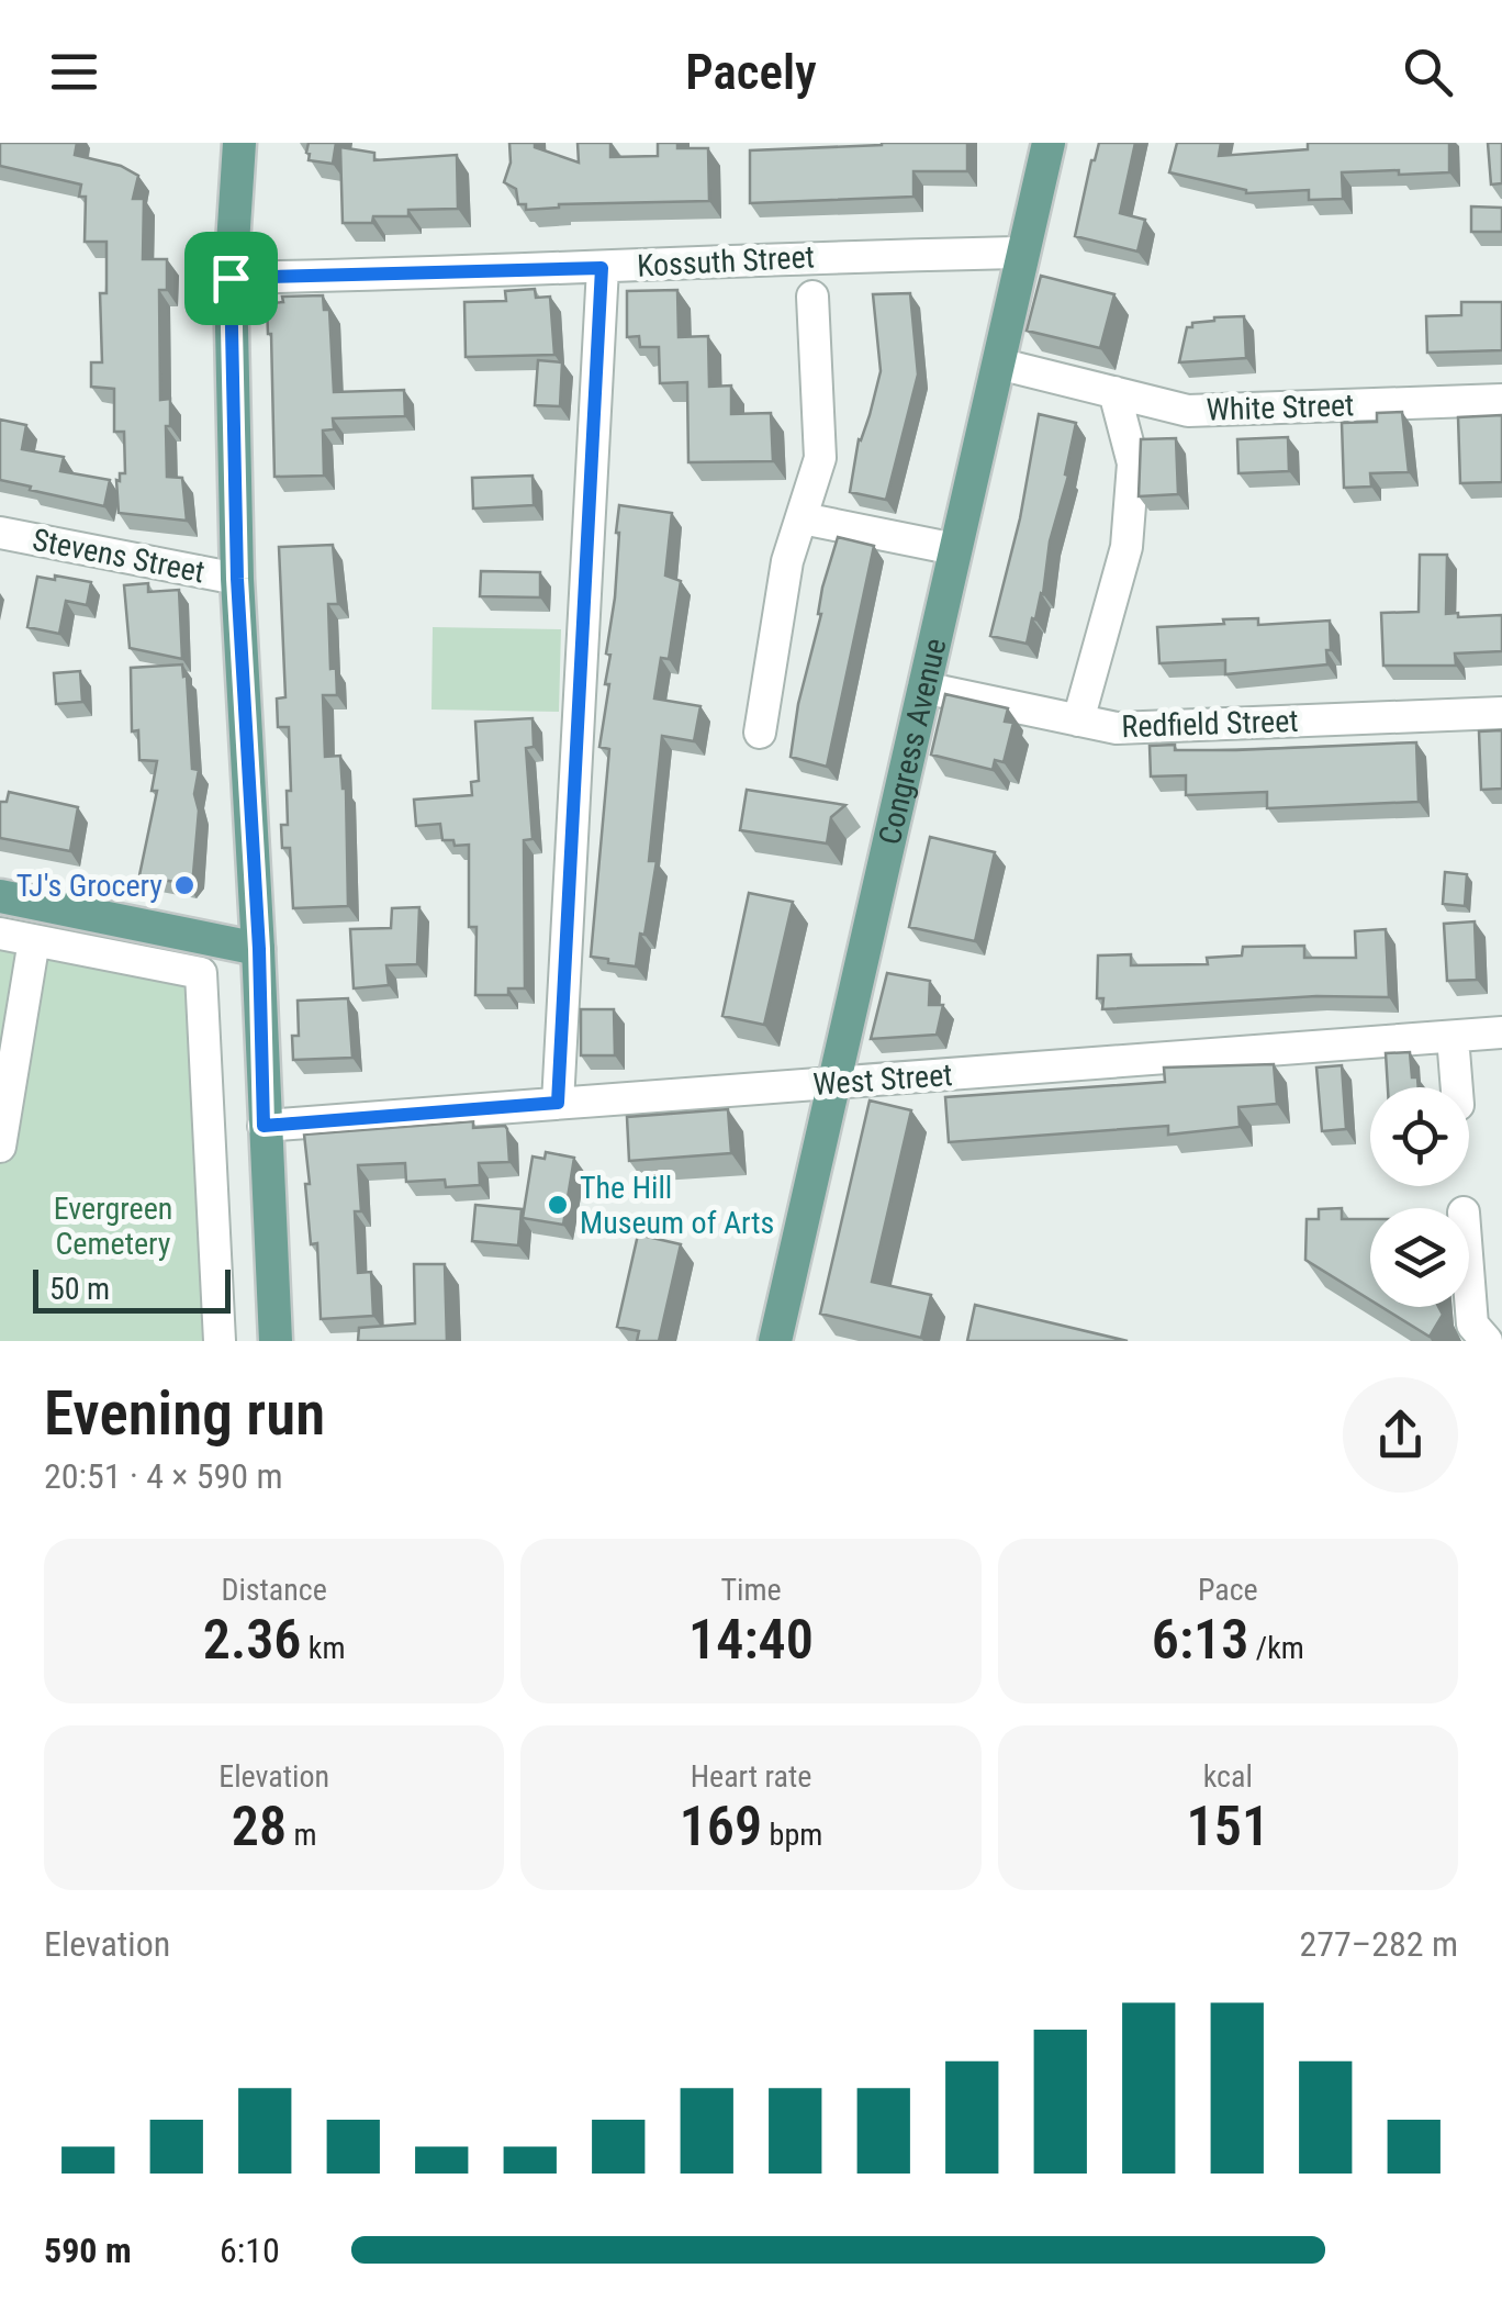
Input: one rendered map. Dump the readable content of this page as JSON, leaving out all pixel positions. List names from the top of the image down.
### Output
{
  "streets": {
    "main road": ["Congress Avenue"],
    "street": [
      "Kossuth Street",
      "White Street",
      "Stevens Street",
      "Redfield Street",
      "West Street"
    ]
  },
  "crossings": [
    ["Kossuth Street", "Congress Avenue"],
    ["White Street", "Congress Avenue"],
    ["Redfield Street", "Congress Avenue"],
    ["Congress Avenue", "West Street"]
  ],
  "parks": ["Evergreen Cemetery"],
  "places": ["TJ's Grocery", "The Hill Museum of Arts"],
  "scale_bar": "50 m",
  "page": {
    "header": "Pacely",
    "scale": "50 m",
    "heading": ["Evening run", "20:51 · 4 × 590 m"],
    "stats": [
      ["Distance", "2.36 km"],
      ["Time", "14:40"],
      ["Pace", "6:13 /km"],
      ["Elevation", "28 m"],
      ["Heart rate", "169 bpm"],
      ["kcal", "151"]
    ],
    "chart": ["Elevation", "277–282 m"],
    "list": [
      {
        "name": "590 m",
        "note": "6:10"
      }
    ]
  }
}
